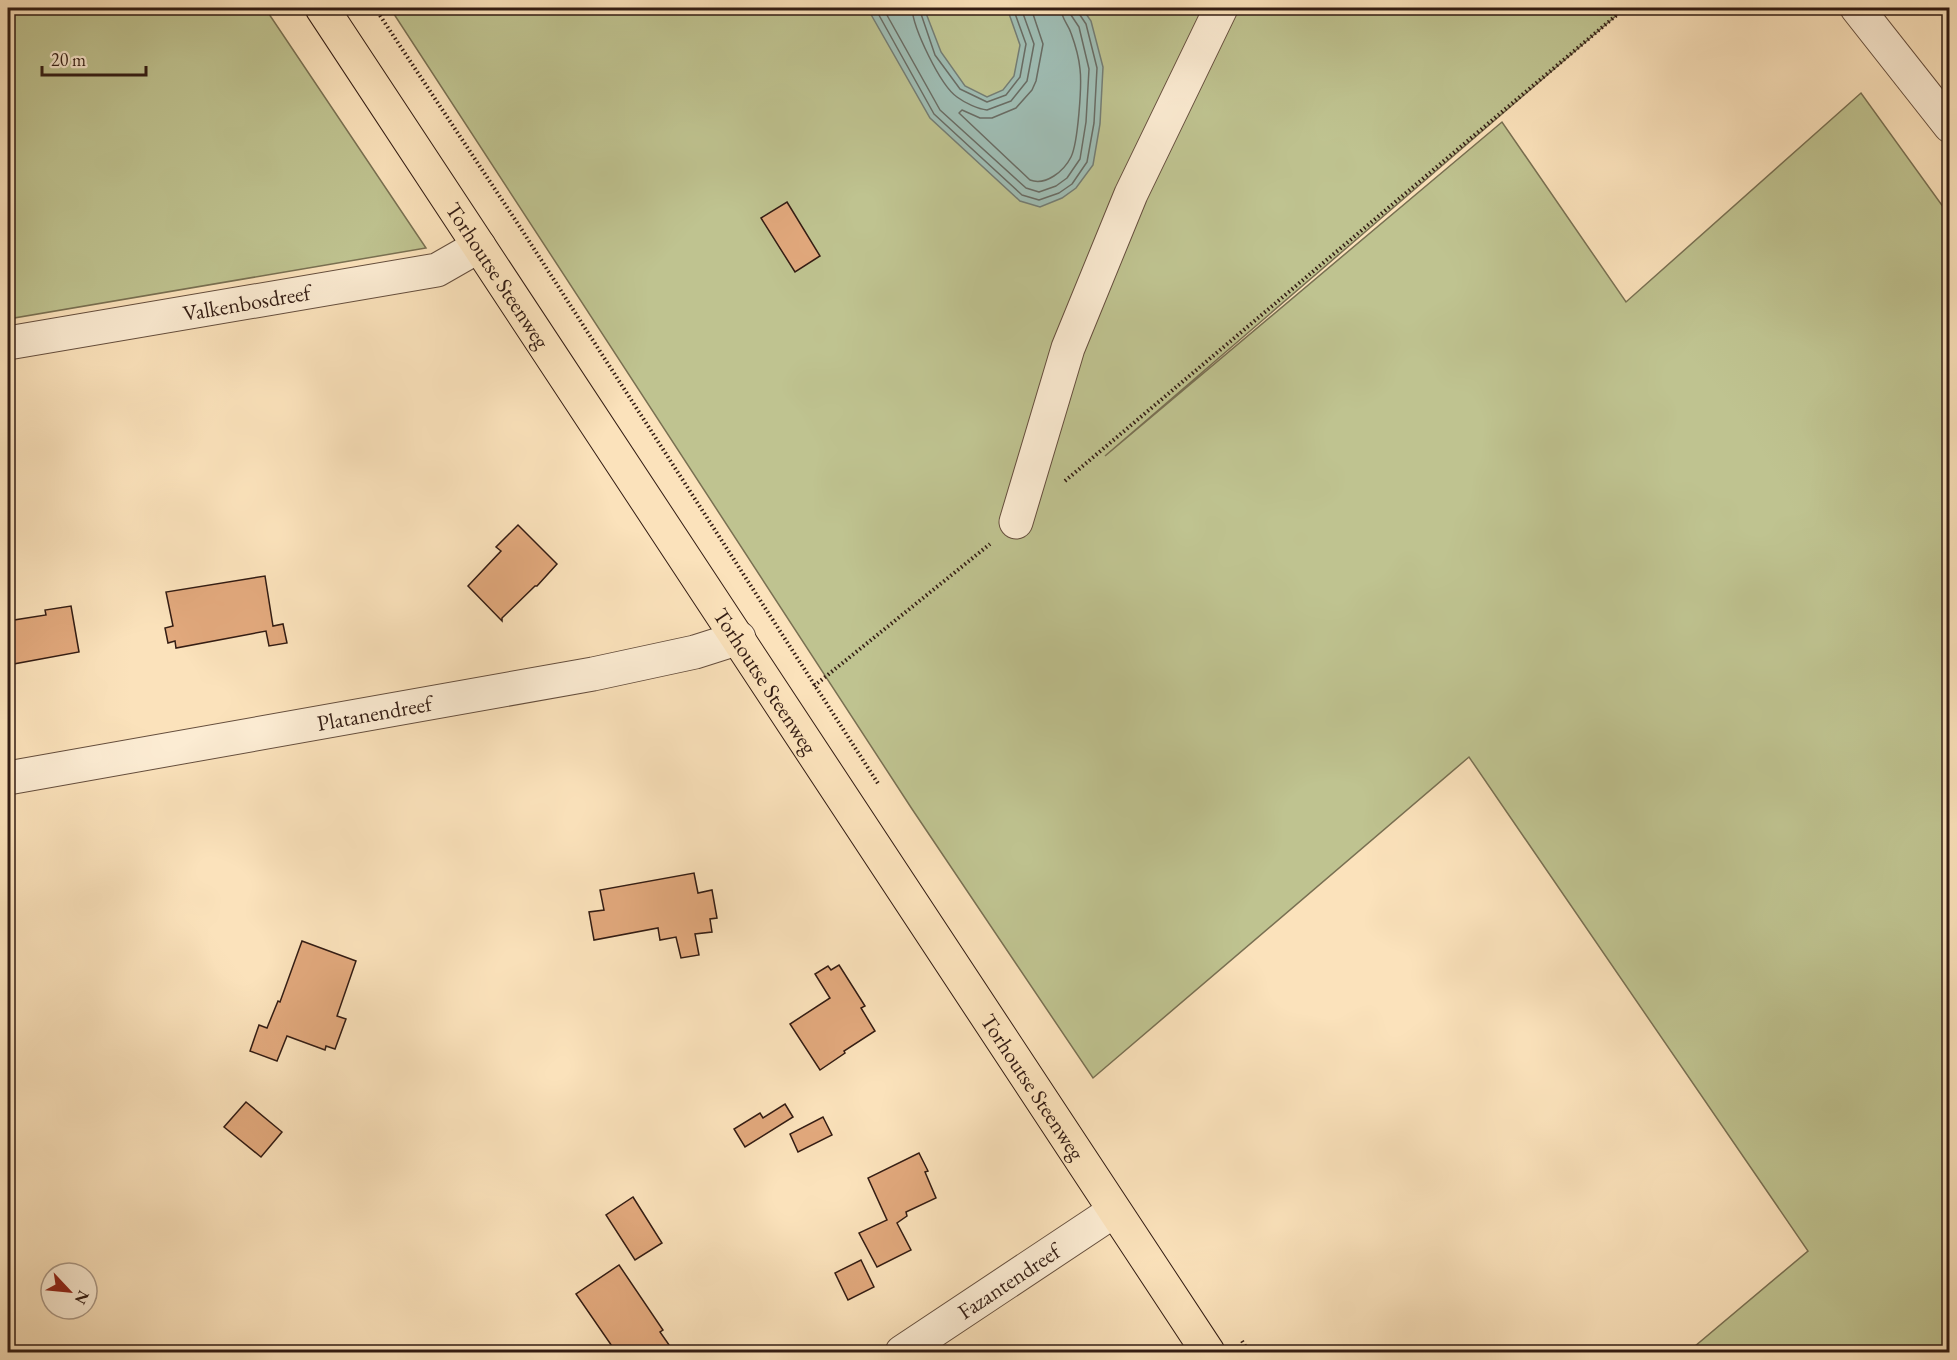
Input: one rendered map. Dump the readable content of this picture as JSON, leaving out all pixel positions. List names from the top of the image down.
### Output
{
  "streets": {
    "main road": ["Torhoutse Steenweg"],
    "street": ["Valkenbosdreef", "Platanendreef", "Fazantendreef"]
  },
  "crossings": [
    ["Torhoutse Steenweg", "Valkenbosdreef"],
    ["Torhoutse Steenweg", "Platanendreef"],
    ["Torhoutse Steenweg", "Fazantendreef"]
  ],
  "scale_bar": "20 m",
  "north": "bottom right"
}
